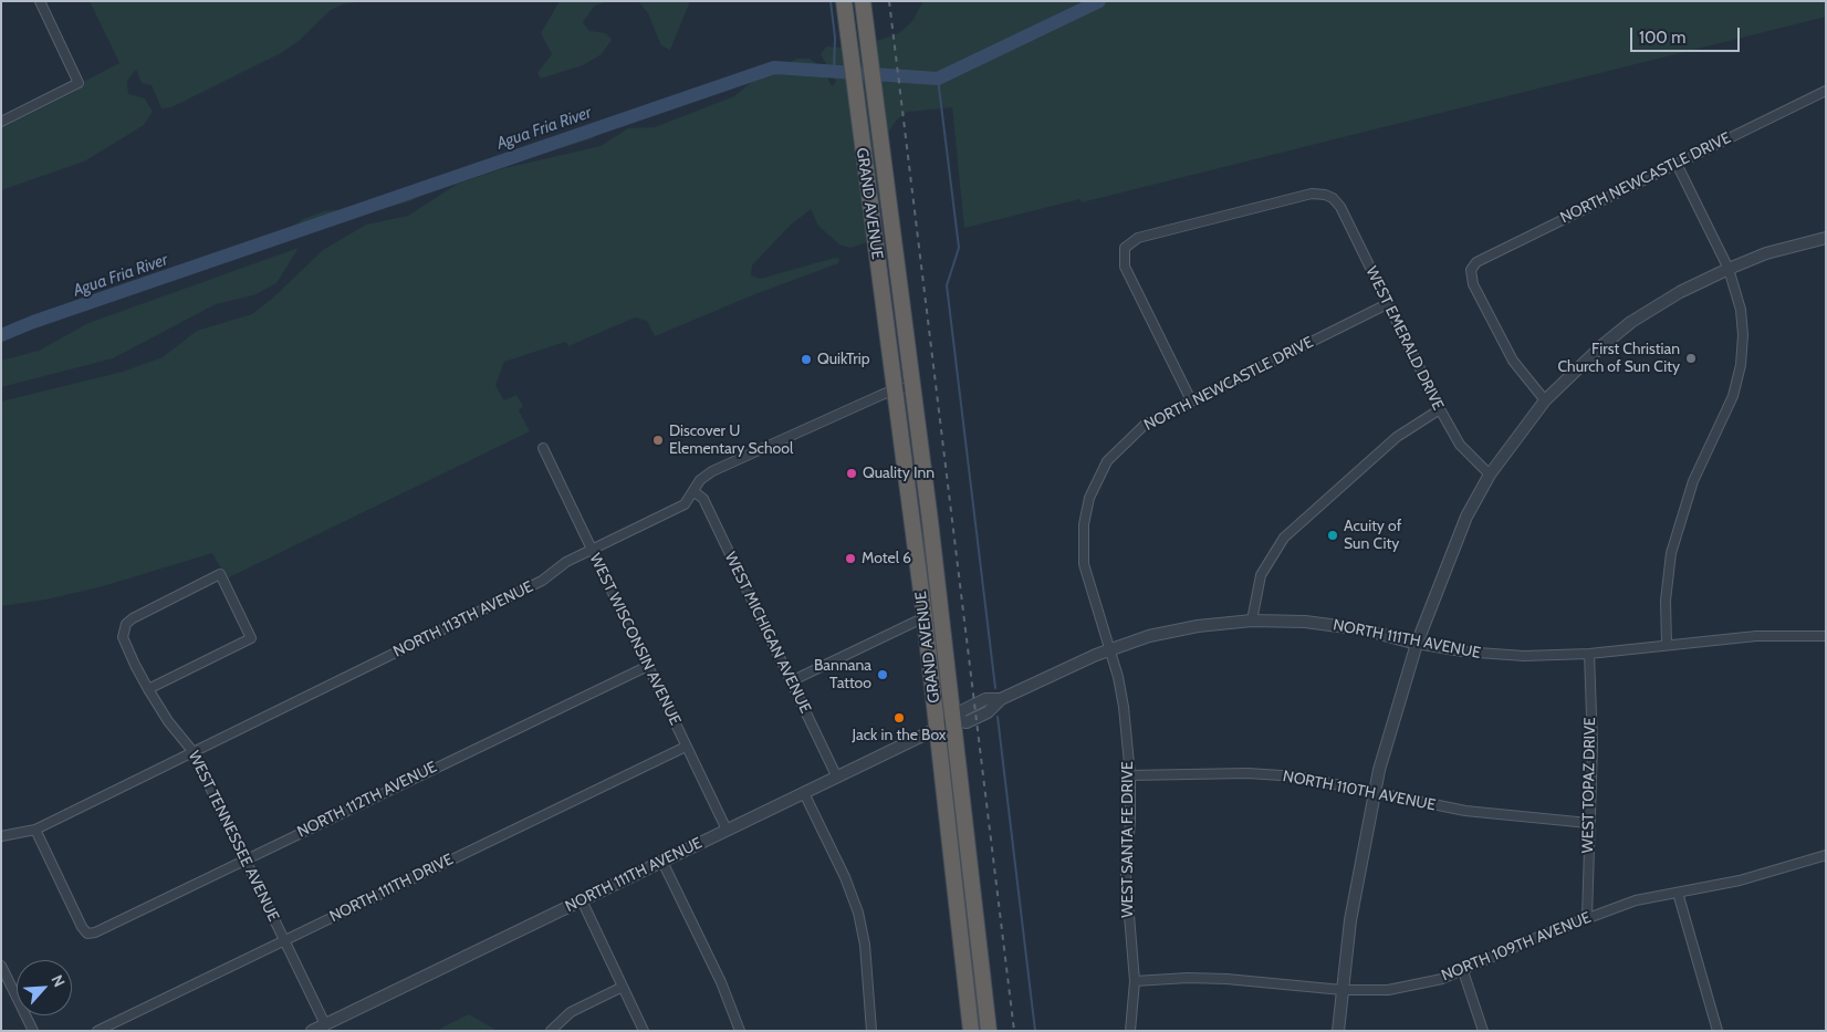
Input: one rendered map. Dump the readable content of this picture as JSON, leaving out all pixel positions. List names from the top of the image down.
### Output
{
  "streets": {
    "highway": ["GRAND AVENUE"],
    "street": [
      "NORTH NEWCASTLE DRIVE",
      "WEST EMERALD DRIVE",
      "NORTH 113TH AVENUE",
      "WEST MICHIGAN AVENUE",
      "WEST WISCONSIN AVENUE",
      "NORTH 111TH AVENUE",
      "WEST TOPAZ DRIVE",
      "NORTH 110TH AVENUE",
      "NORTH 112TH AVENUE",
      "WEST TENNESSEE AVENUE",
      "WEST SANTA FE DRIVE",
      "NORTH 111TH DRIVE",
      "NORTH 109TH AVENUE"
    ]
  },
  "crossings": [
    ["NORTH NEWCASTLE DRIVE", "WEST EMERALD DRIVE"],
    ["NORTH NEWCASTLE DRIVE", "NORTH 111TH AVENUE"],
    ["NORTH NEWCASTLE DRIVE", "WEST SANTA FE DRIVE"],
    ["GRAND AVENUE", "NORTH 113TH AVENUE"],
    ["GRAND AVENUE", "NORTH 111TH AVENUE"],
    ["NORTH 113TH AVENUE", "WEST MICHIGAN AVENUE"],
    ["NORTH 113TH AVENUE", "WEST WISCONSIN AVENUE"],
    ["NORTH 113TH AVENUE", "NORTH 112TH AVENUE"],
    ["NORTH 113TH AVENUE", "WEST TENNESSEE AVENUE"],
    ["WEST MICHIGAN AVENUE", "NORTH 111TH AVENUE"],
    ["WEST WISCONSIN AVENUE", "NORTH 111TH AVENUE"],
    ["WEST WISCONSIN AVENUE", "NORTH 112TH AVENUE"],
    ["WEST WISCONSIN AVENUE", "NORTH 111TH DRIVE"],
    ["NORTH 111TH AVENUE", "WEST TOPAZ DRIVE"],
    ["NORTH 111TH AVENUE", "WEST TENNESSEE AVENUE"],
    ["NORTH 111TH AVENUE", "WEST SANTA FE DRIVE"],
    ["WEST TOPAZ DRIVE", "NORTH 110TH AVENUE"],
    ["WEST TOPAZ DRIVE", "NORTH 109TH AVENUE"],
    ["NORTH 110TH AVENUE", "WEST SANTA FE DRIVE"],
    ["NORTH 112TH AVENUE", "WEST TENNESSEE AVENUE"],
    ["WEST TENNESSEE AVENUE", "NORTH 111TH DRIVE"],
    ["WEST SANTA FE DRIVE", "NORTH 109TH AVENUE"]
  ],
  "water": ["Agua Fria River"],
  "places": [
    "First Christian Church of Sun City",
    "QuikTrip",
    "Discover U Elementary School",
    "Quality Inn",
    "Acuity of Sun City",
    "Motel 6",
    "Bannana Tattoo",
    "Jack in the Box"
  ],
  "scale_bar": "100 m",
  "north": "top right"
}
